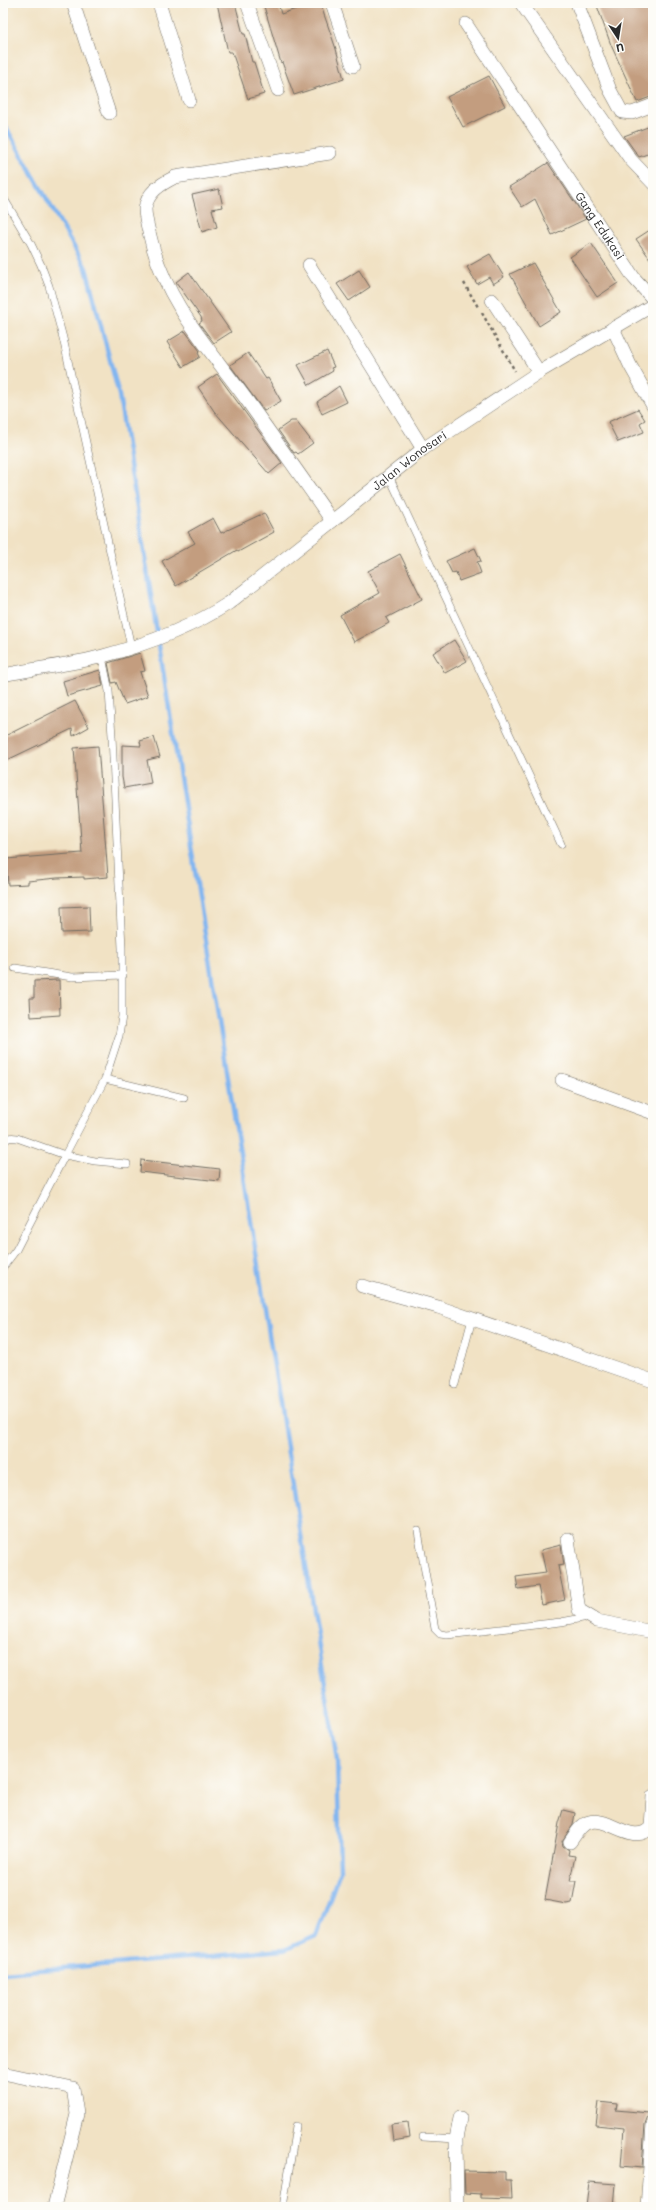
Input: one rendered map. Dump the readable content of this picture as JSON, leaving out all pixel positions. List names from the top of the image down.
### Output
{
  "streets": {
    "street": ["Gang Edukasi", "Jalan Wonosari"]
  },
  "north": "bottom"
}
